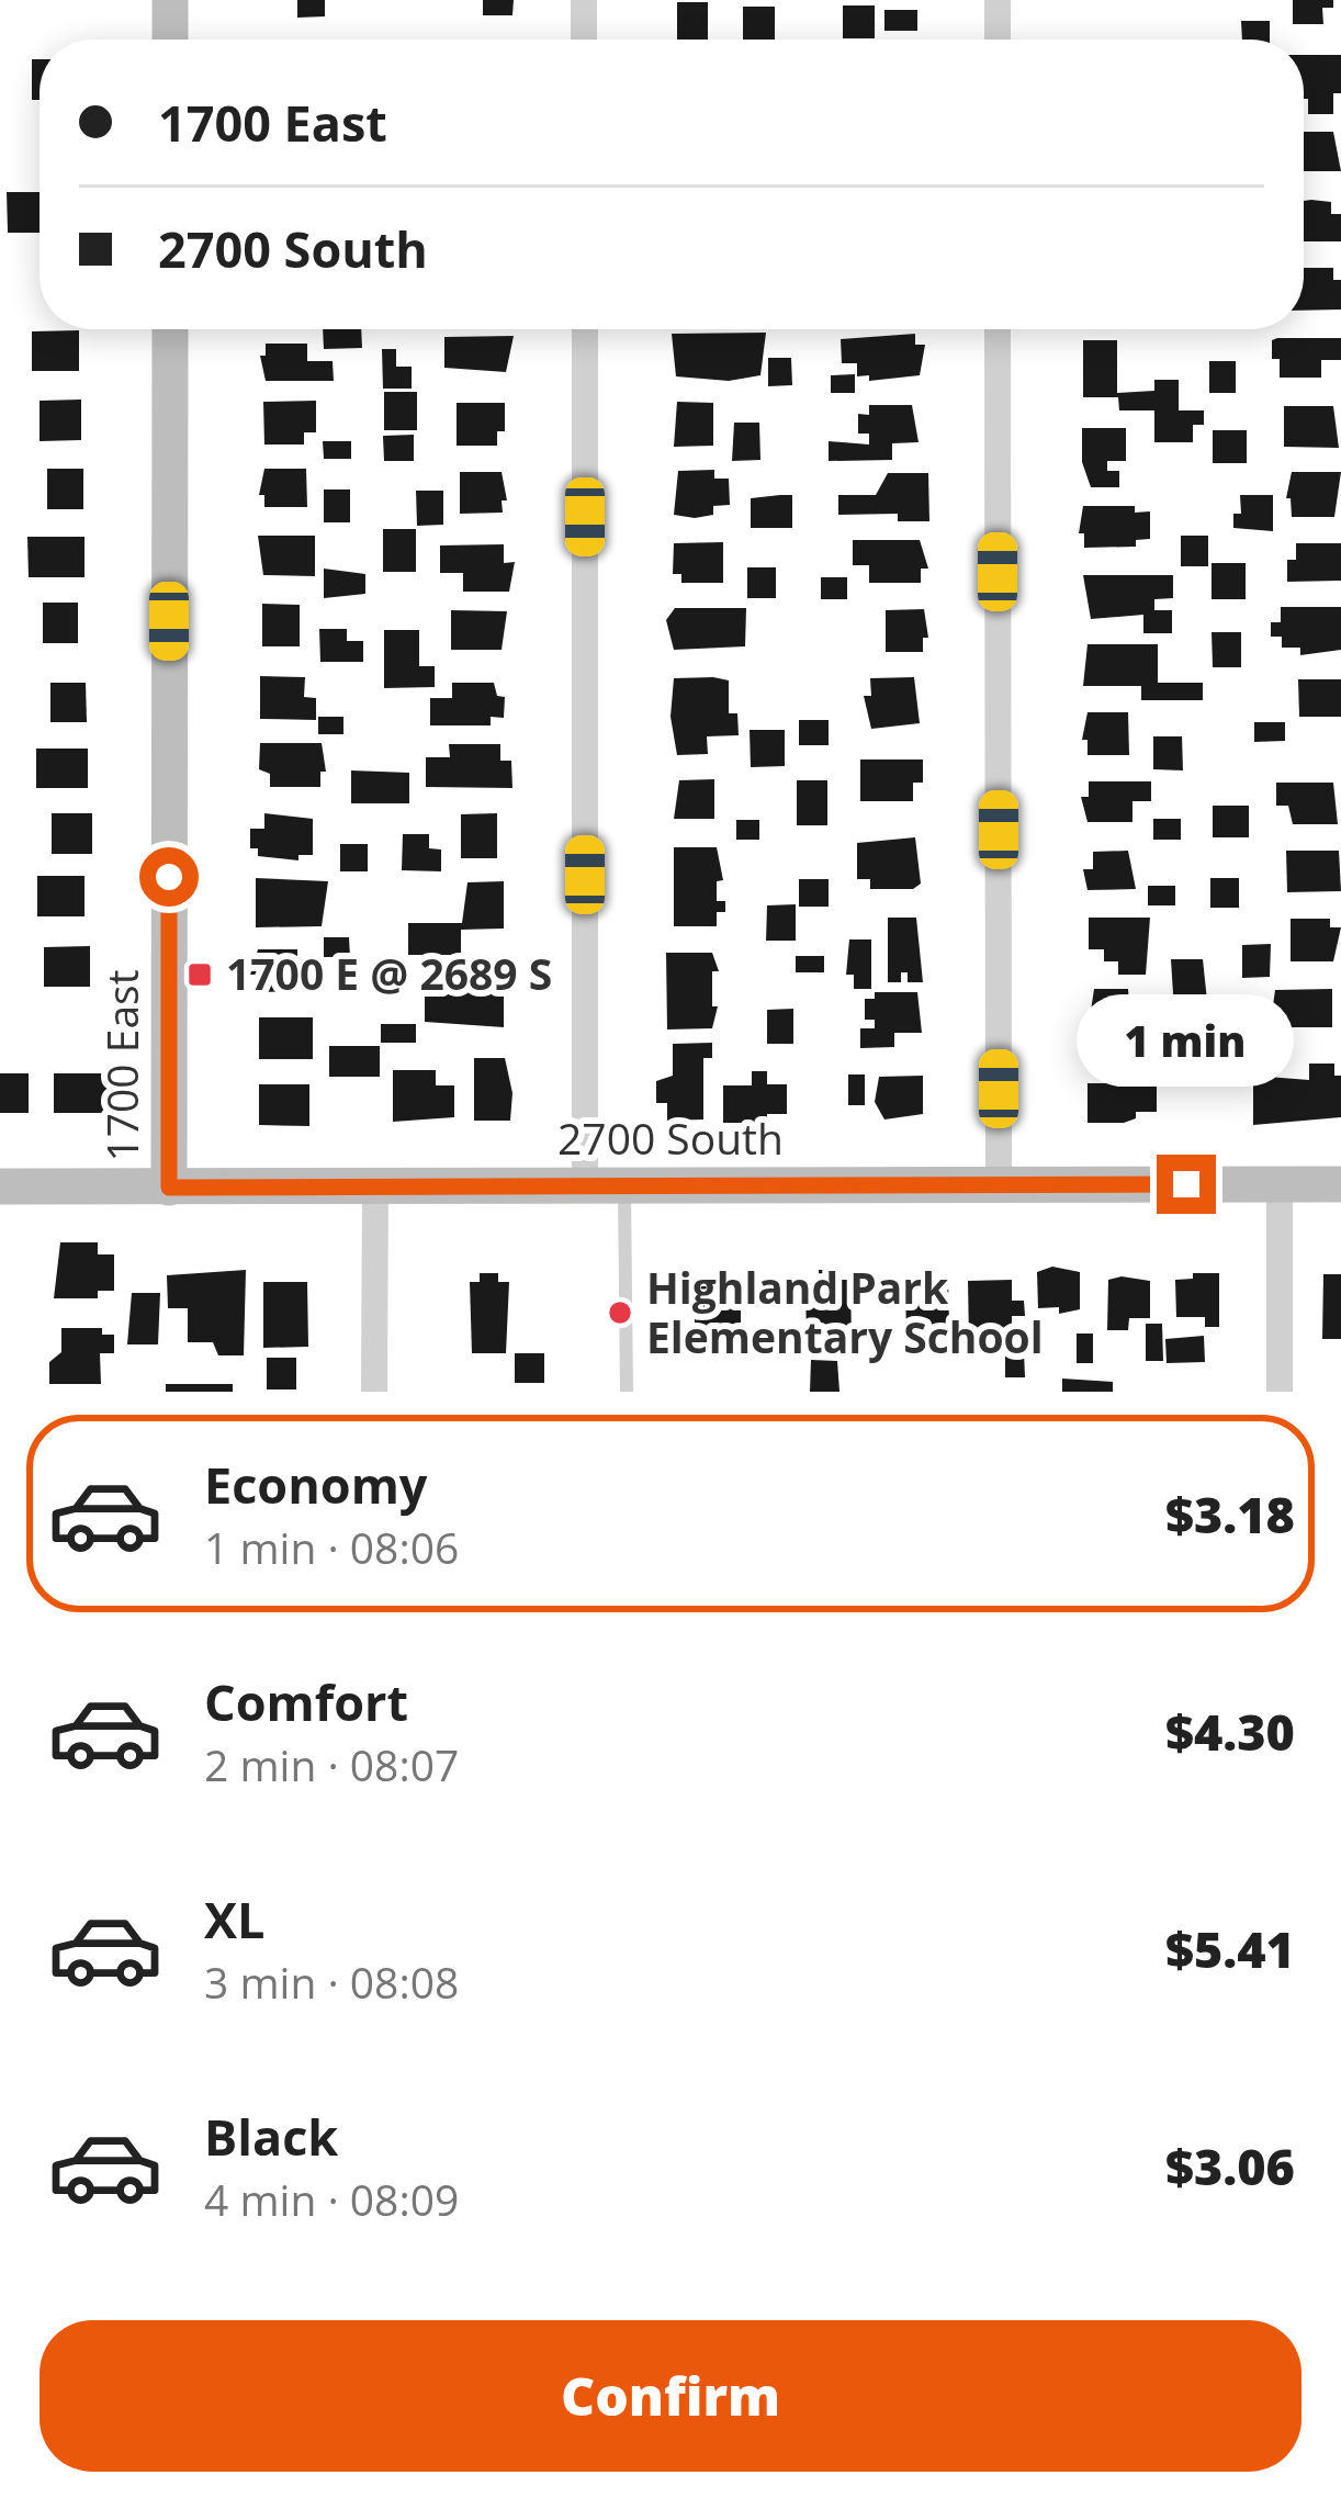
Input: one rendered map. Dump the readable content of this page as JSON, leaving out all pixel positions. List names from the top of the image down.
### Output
{
  "streets": {
    "street": ["1700 East", "2700 South"]
  },
  "crossings": [
    ["1700 East", "2700 South"]
  ],
  "places": {
    "transit": ["1700 E @ 2689 S"],
    "other": ["Highland Park Elementary School"]
  },
  "page": {
    "banner": ["1700 East", "2700 South"],
    "bubble": "1 min",
    "list": [
      {
        "name": "Economy",
        "note": "1 min · 08:06",
        "value": "$3.18"
      },
      {
        "name": "Comfort",
        "note": "2 min · 08:07",
        "value": "$4.30"
      },
      {
        "name": "XL",
        "note": "3 min · 08:08",
        "value": "$5.41"
      },
      {
        "name": "Black",
        "note": "4 min · 08:09",
        "value": "$3.06"
      }
    ],
    "buttons": "Confirm"
  }
}
